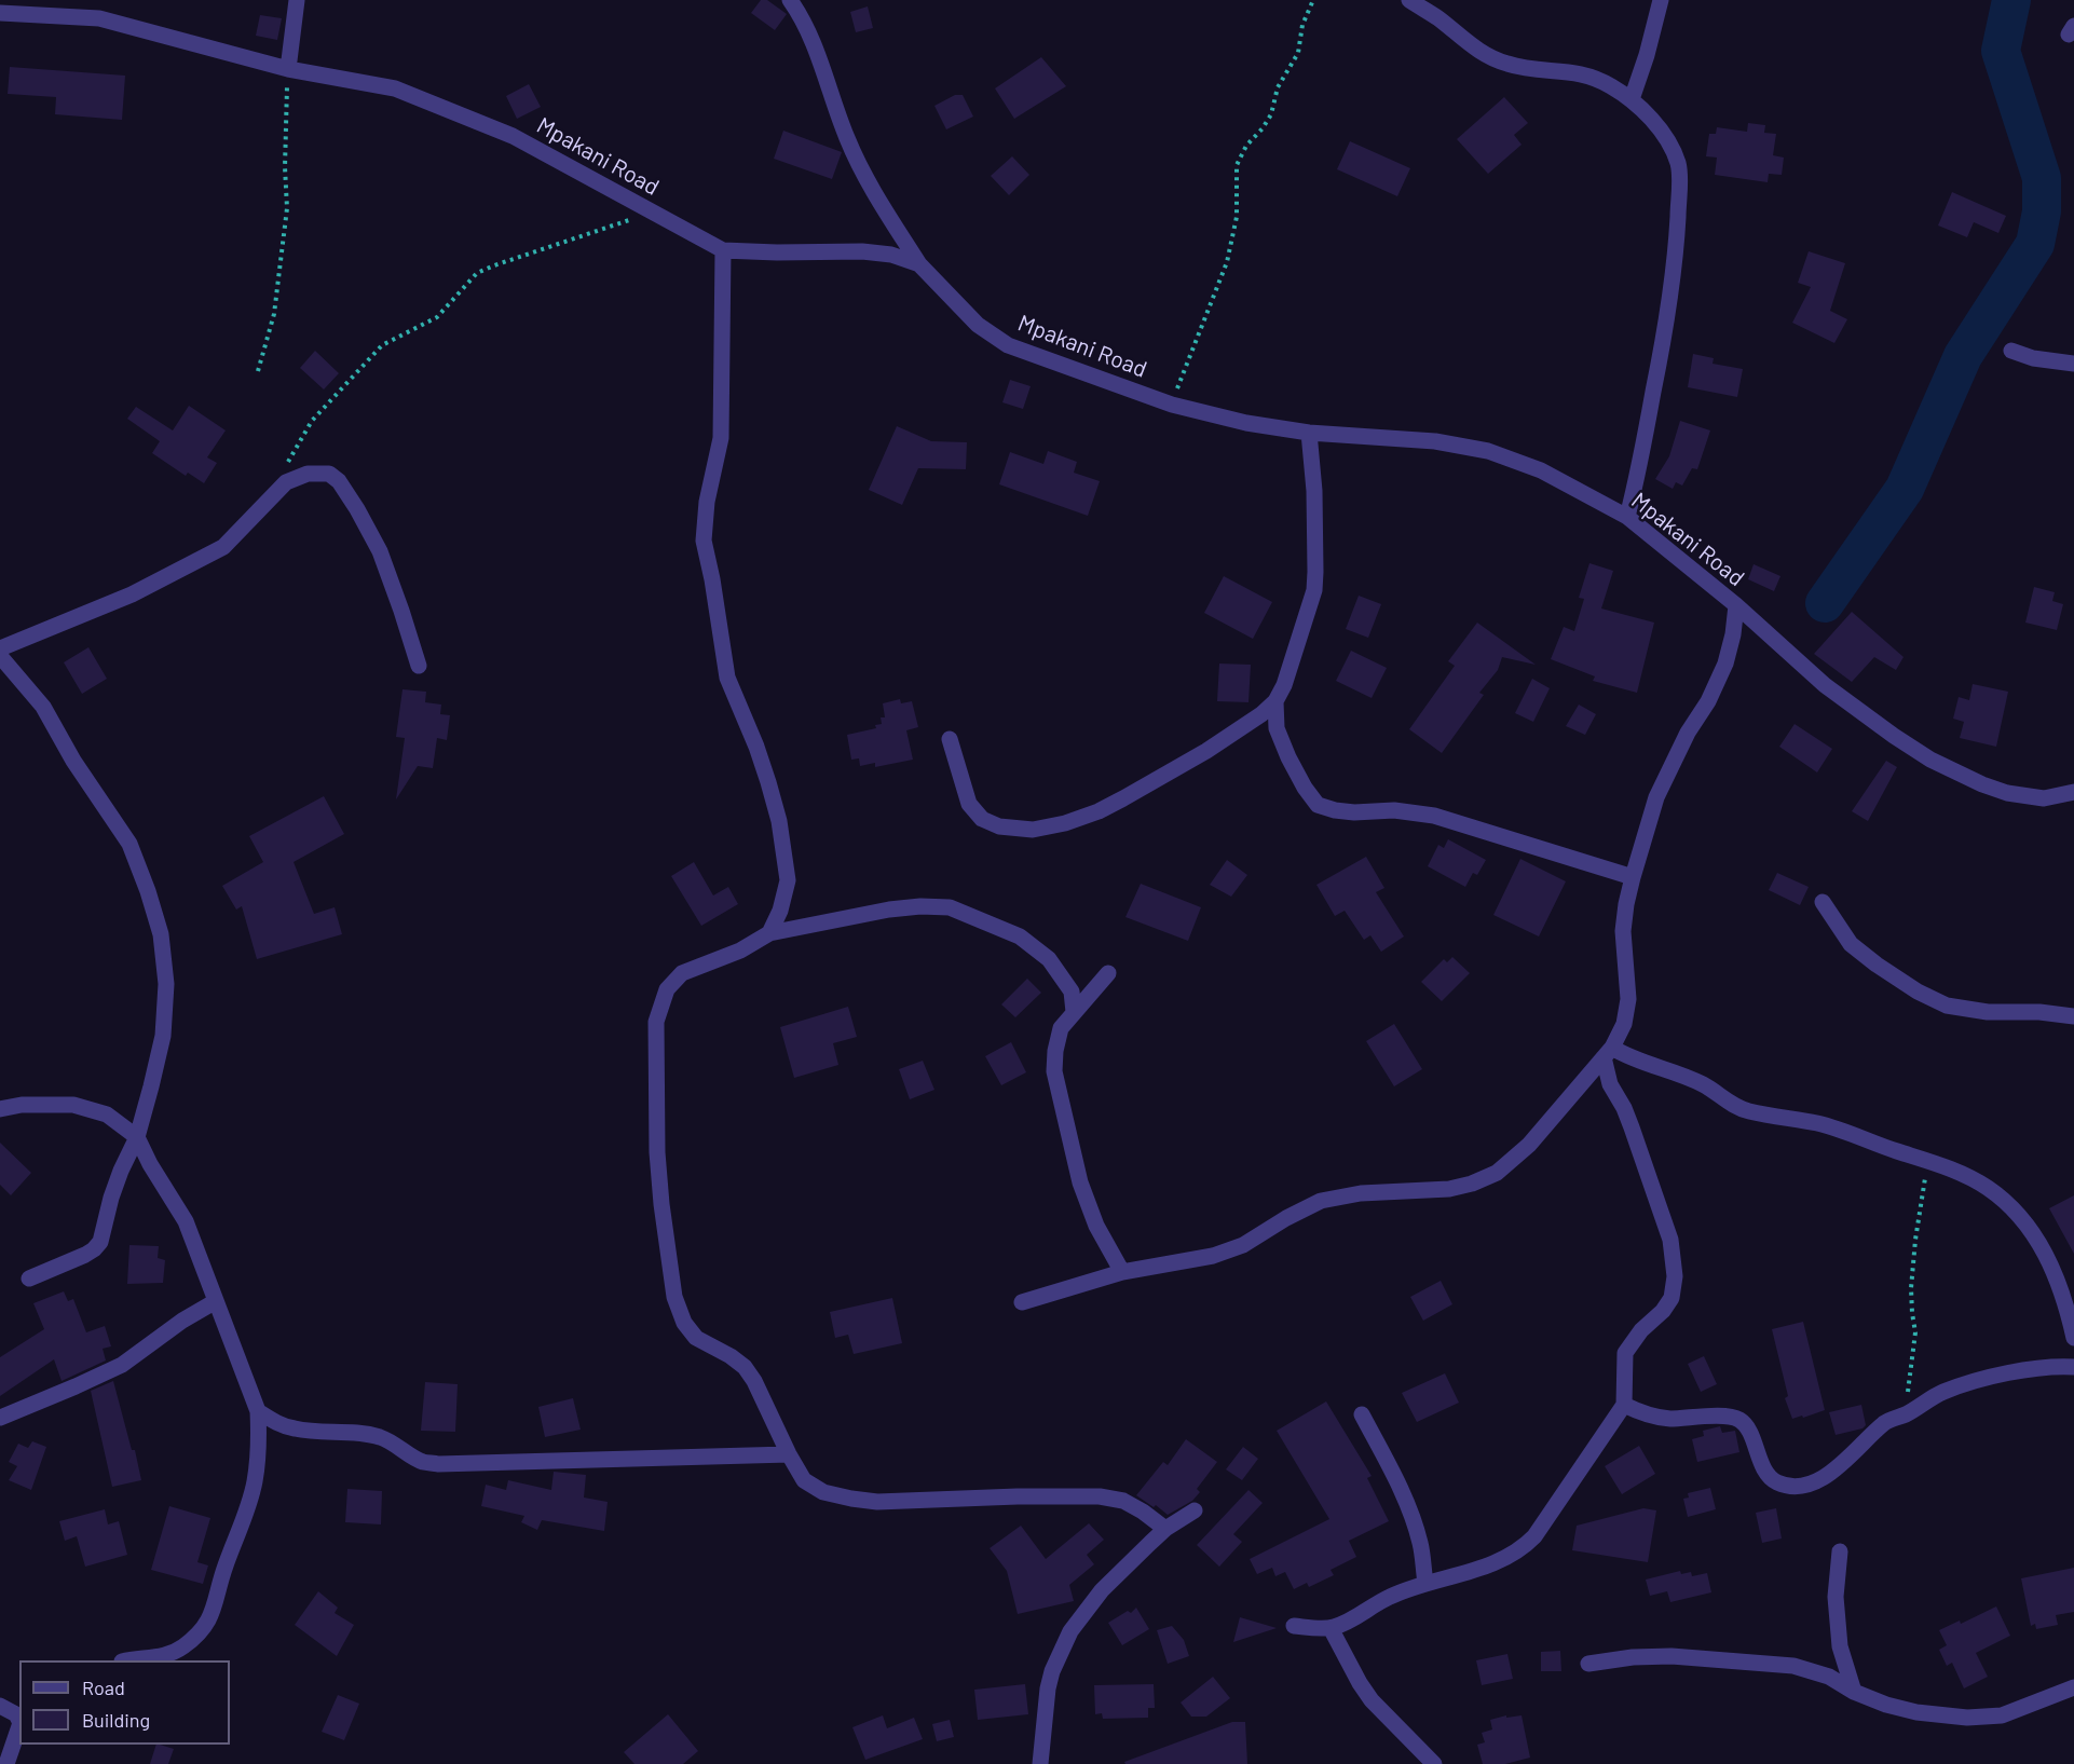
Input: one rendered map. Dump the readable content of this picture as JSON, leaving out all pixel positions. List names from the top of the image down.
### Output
{
  "streets": {
    "street": ["Mpakani Road"]
  },
  "legend": ["Road", "Building"]
}
